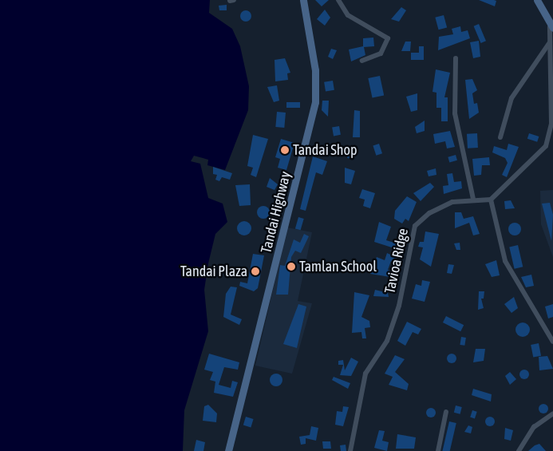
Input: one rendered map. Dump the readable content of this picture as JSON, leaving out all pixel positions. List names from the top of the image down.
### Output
{
  "streets": {
    "main road": ["Tandai Highway"],
    "street": ["Tavioa Ridge"]
  },
  "places": ["Tandai Shop", "Tamlan School", "Tandai Plaza"]
}
